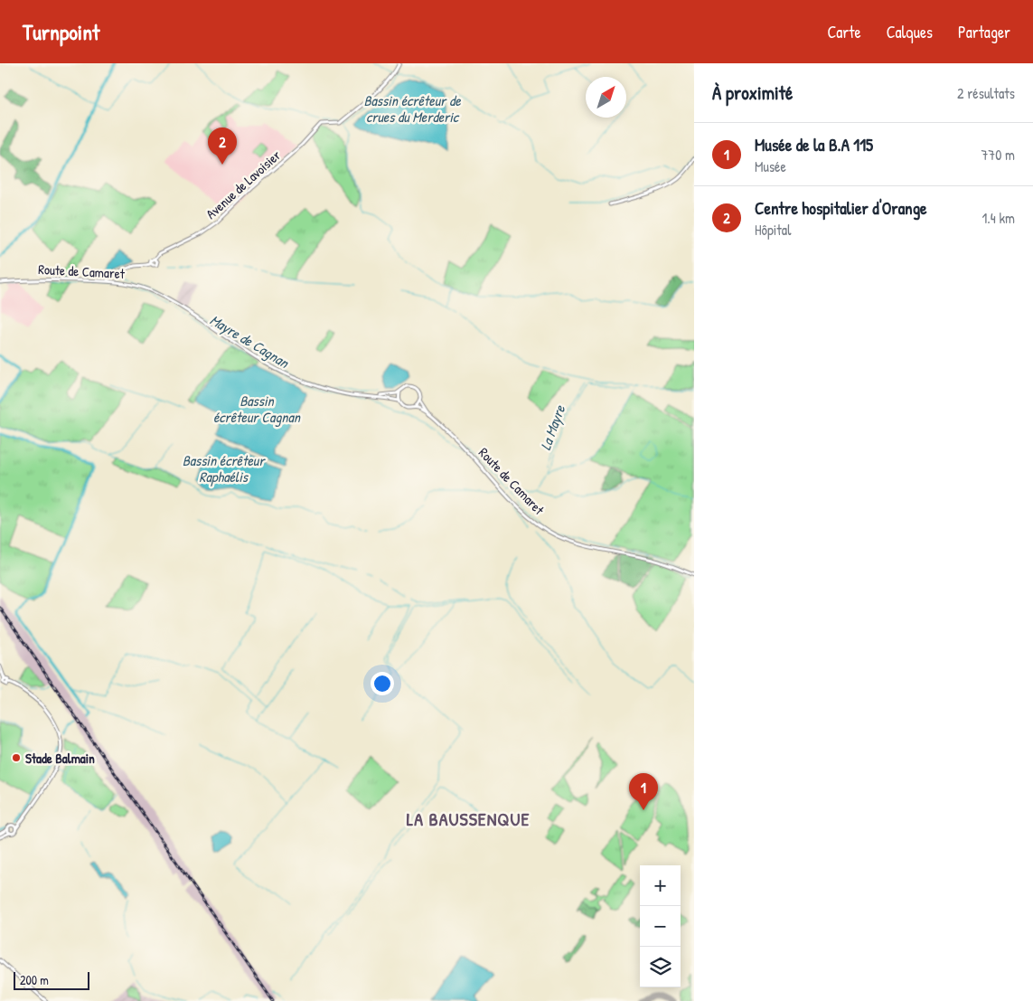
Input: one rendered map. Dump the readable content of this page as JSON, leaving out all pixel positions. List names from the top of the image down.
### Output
{
  "streets": {
    "main road": ["Avenue de Lavoisier", "Route de Camaret"]
  },
  "crossings": [
    ["Avenue de Lavoisier", "Route de Camaret"]
  ],
  "districts": ["LA BAUSSENQUE"],
  "water": [
    "Bassin écrêteur de crues du Merderic",
    "Mayre de Cagnan",
    "Bassin écrêteur Cagnan",
    "La Mayre",
    "Bassin écrêteur Raphaélis"
  ],
  "places": ["Stade Balmain"],
  "scale_bar": "200 m",
  "north": "top right",
  "page": {
    "header": "Turnpoint",
    "nav": ["Carte", "Calques", "Partager"],
    "heading": ["À proximité", "2 résultats"],
    "list": [
      {
        "mark": "1",
        "name": "Musée de la B.A 115",
        "note": "Musée",
        "value": "770 m"
      },
      {
        "mark": "2",
        "name": "Centre hospitalier d'Orange",
        "note": "Hôpital",
        "value": "1.4 km"
      }
    ],
    "pins": ["2", "1"],
    "map_buttons": ["+", "−"],
    "scale": "200 m"
  }
}
